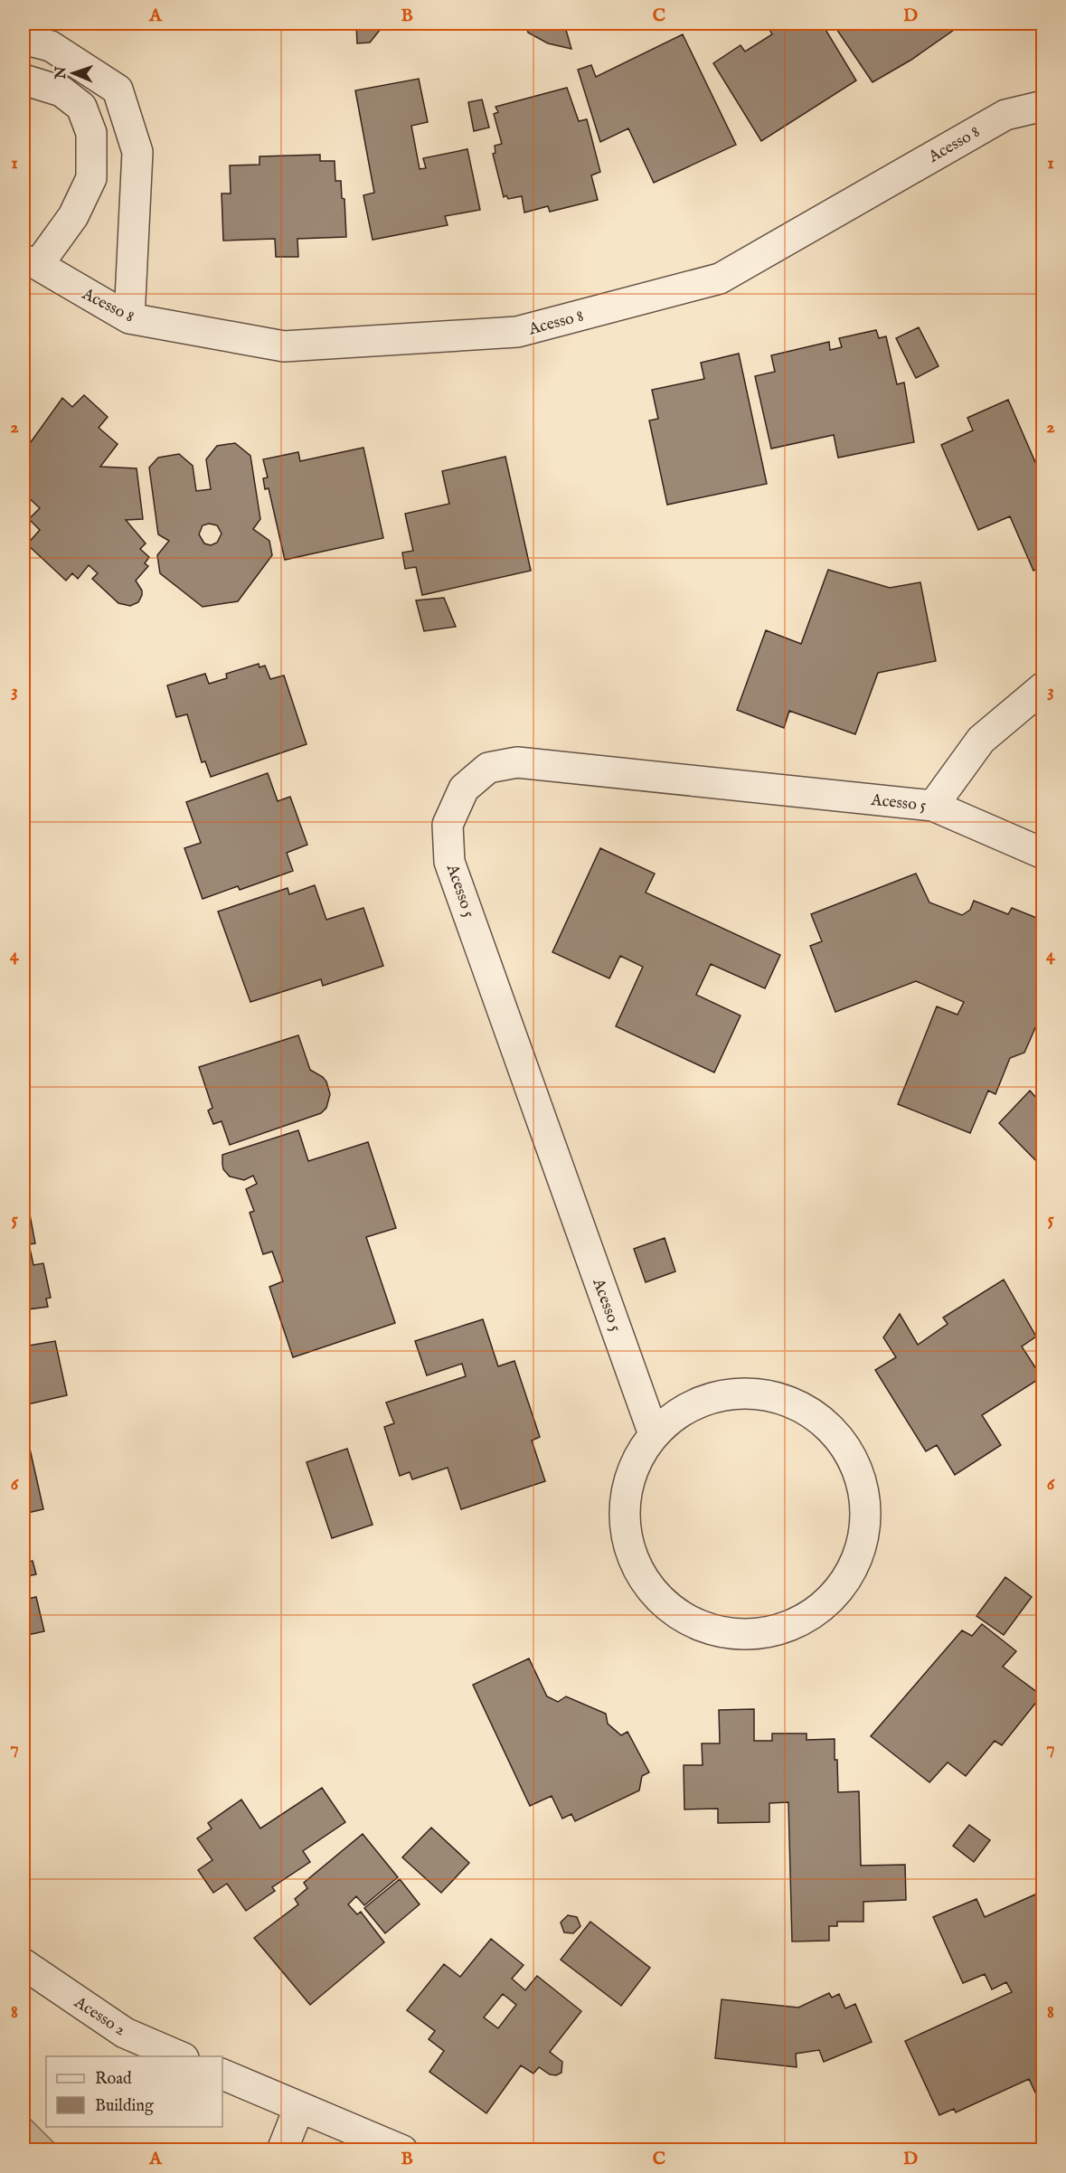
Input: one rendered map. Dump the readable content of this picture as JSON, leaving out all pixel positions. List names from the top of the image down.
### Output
{
  "streets": {
    "street": ["Acesso 8", "Acesso 5", "Acesso 2"]
  },
  "legend": ["Road", "Building"],
  "north": "left",
  "grid": {
    "columns": [
      "A",
      "B",
      "C",
      "D"
    ],
    "rows": [
      "1",
      "2",
      "3",
      "4",
      "5",
      "6",
      "7",
      "8"
    ]
  }
}
